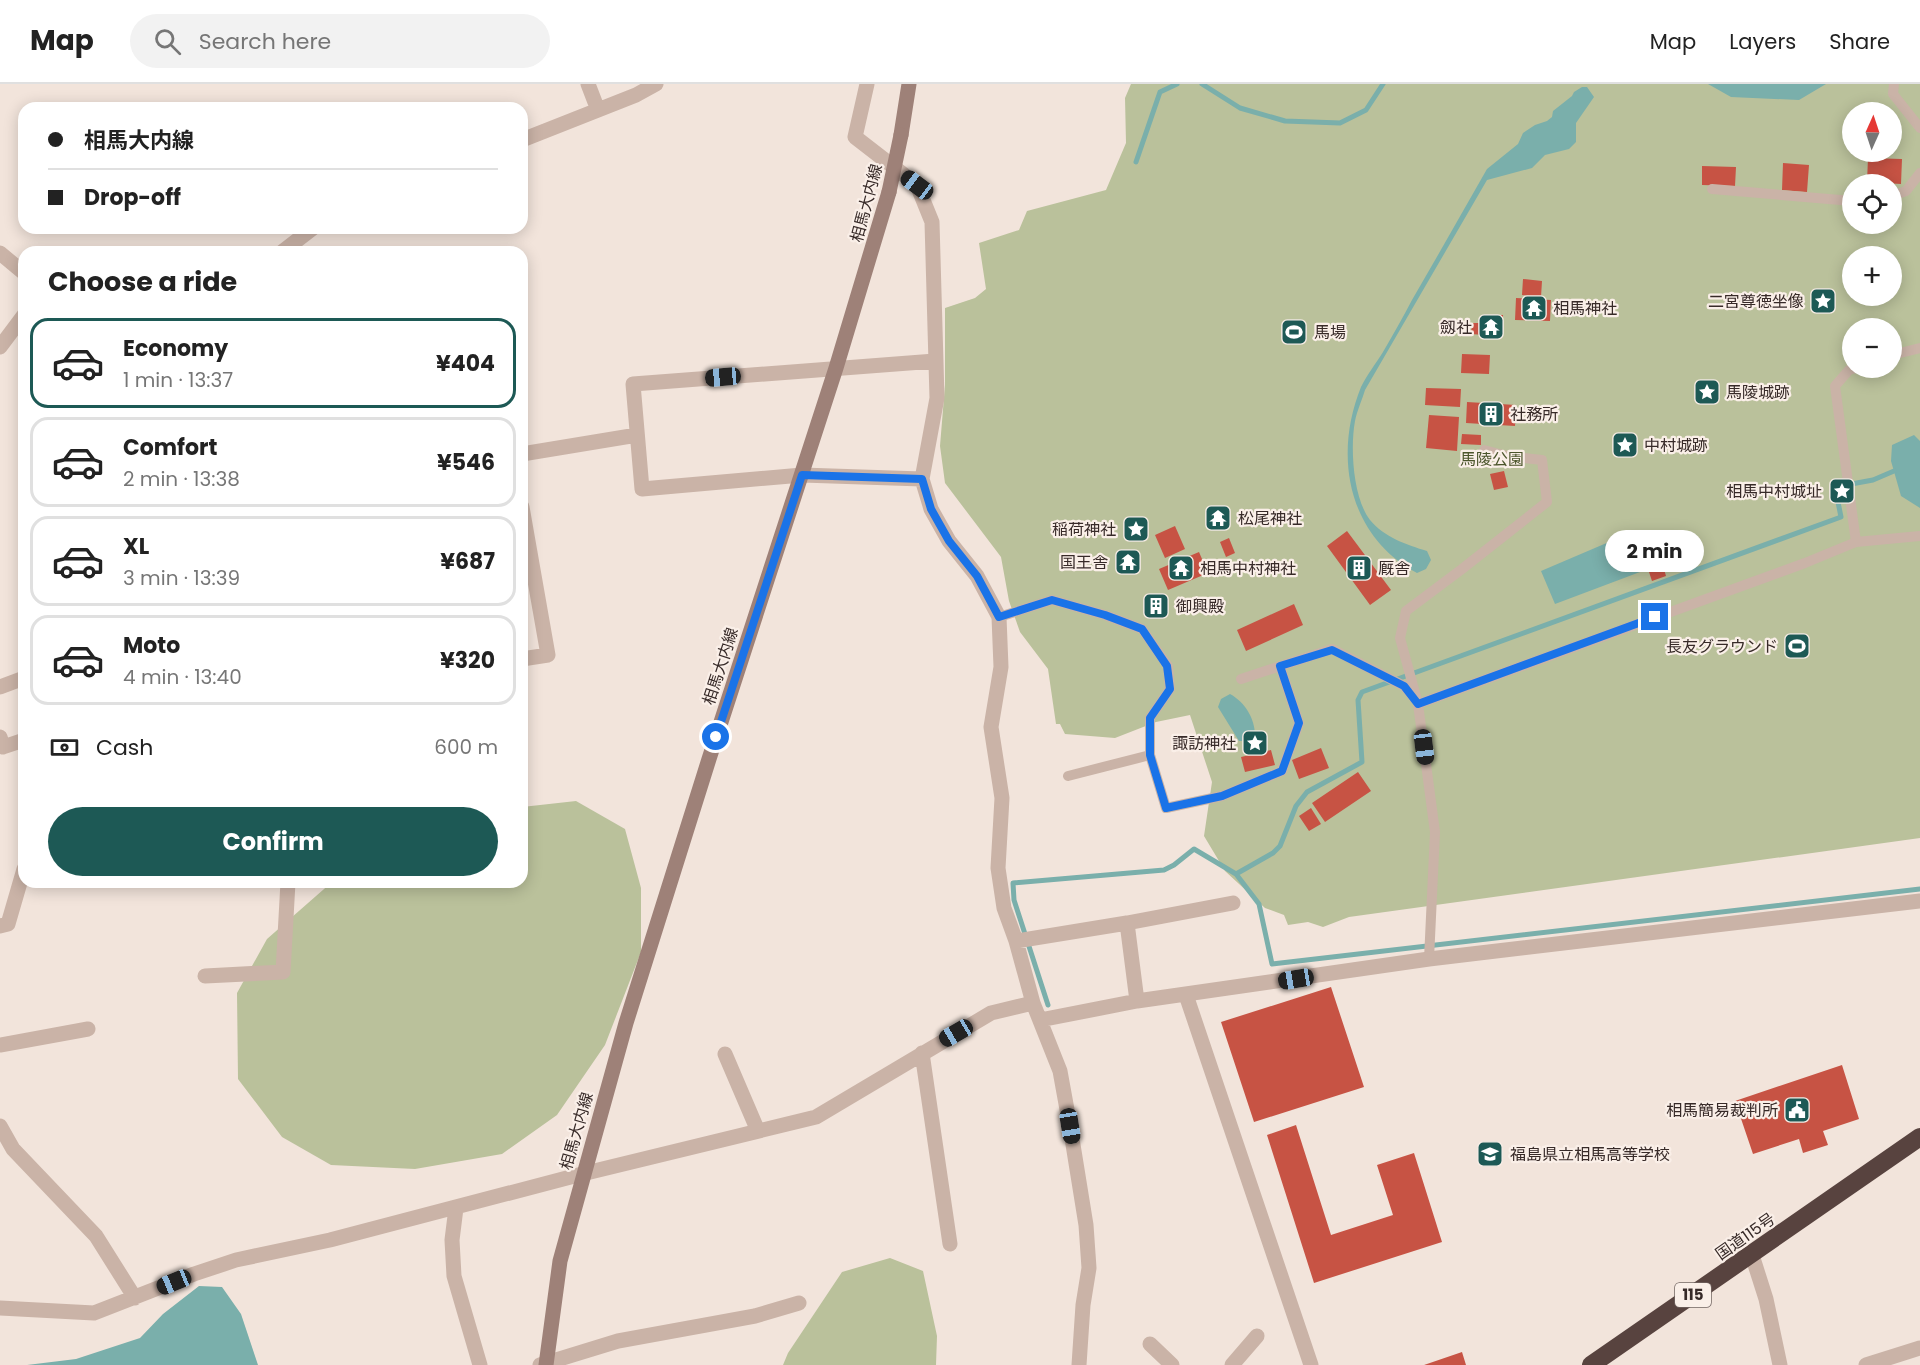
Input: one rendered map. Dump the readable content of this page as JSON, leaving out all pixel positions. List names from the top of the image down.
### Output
{
  "streets": {
    "highway": ["国道115号", "115"],
    "main road": ["相馬大内線"]
  },
  "parks": ["馬陵公園"],
  "places": {
    "place": [
      "二宮尊徳坐像",
      "馬陵城跡",
      "中村城跡",
      "相馬中村城址",
      "稲荷神社",
      "諏訪神社"
    ],
    "temple": [
      "相馬神社",
      "劔社",
      "松尾神社",
      "国王舎",
      "相馬中村神社"
    ],
    "sports": ["馬場", "長友グラウンド"],
    "building": ["社務所", "厩舎", "御興殿"],
    "public building": ["相馬簡易裁判所"],
    "school or university": ["福島県立相馬高等学校"]
  },
  "north": "top",
  "page": {
    "header": "Map",
    "search": "Search here",
    "nav": ["Map", "Layers", "Share"],
    "map_buttons": ["+", "−"],
    "banner": ["相馬大内線", "Drop-off"],
    "heading": "Choose a ride",
    "list": [
      {
        "name": "Economy",
        "note": "1 min · 13:37",
        "value": "¥404"
      },
      {
        "name": "Comfort",
        "note": "2 min · 13:38",
        "value": "¥546"
      },
      {
        "name": "XL",
        "note": "3 min · 13:39",
        "value": "¥687"
      },
      {
        "name": "Moto",
        "note": "4 min · 13:40",
        "value": "¥320"
      }
    ],
    "bubble": "2 min",
    "pay": ["Cash", "600 m"],
    "buttons": "Confirm"
  }
}
